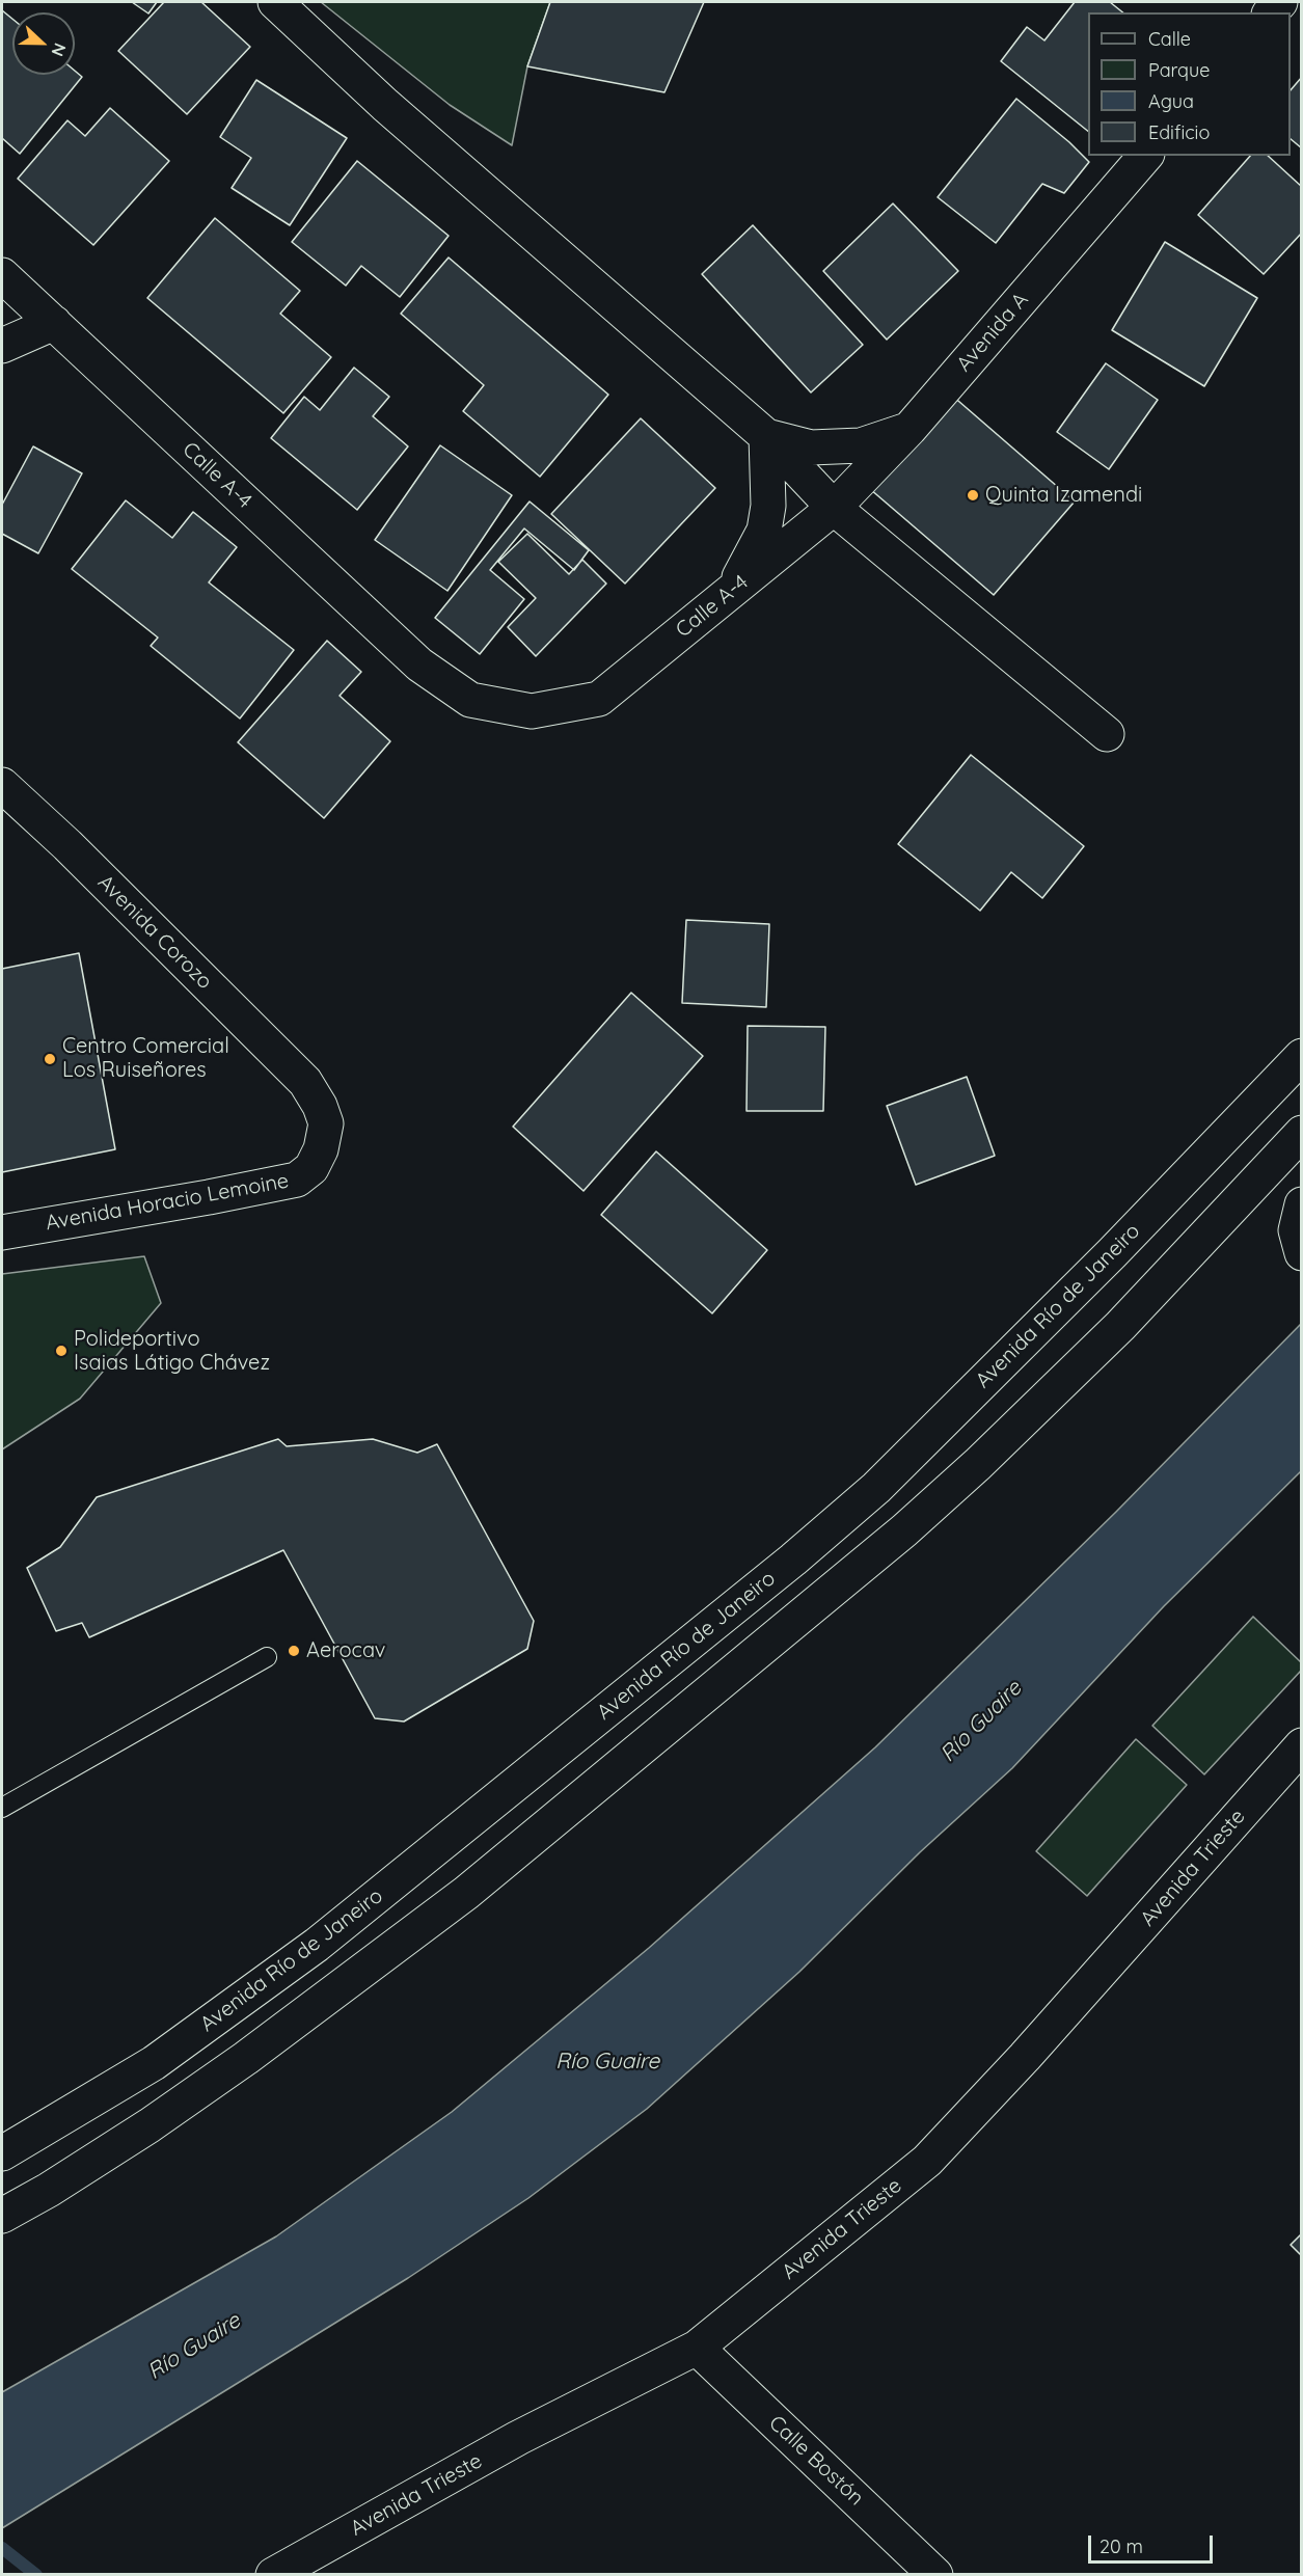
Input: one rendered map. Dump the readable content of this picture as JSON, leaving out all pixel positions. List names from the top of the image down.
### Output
{
  "streets": {
    "street": [
      "Avenida A",
      "Calle A-4",
      "Avenida Corozo",
      "Avenida Horacio Lemoine",
      "Avenida Río de Janeiro",
      "Avenida Trieste",
      "Calle Bostón"
    ]
  },
  "crossings": [
    ["Avenida A", "Calle A-4"],
    ["Avenida Corozo", "Avenida Horacio Lemoine"],
    ["Avenida Trieste", "Calle Bostón"]
  ],
  "water": ["Río Guaire"],
  "places": [
    "Quinta Izamendi",
    "Centro Comercial Los Ruiseñores",
    "Polideportivo Isaias Látigo Chávez",
    "Aerocav"
  ],
  "legend": [
    "Calle",
    "Parque",
    "Agua",
    "Edificio"
  ],
  "scale_bar": "20 m",
  "north": "right"
}
